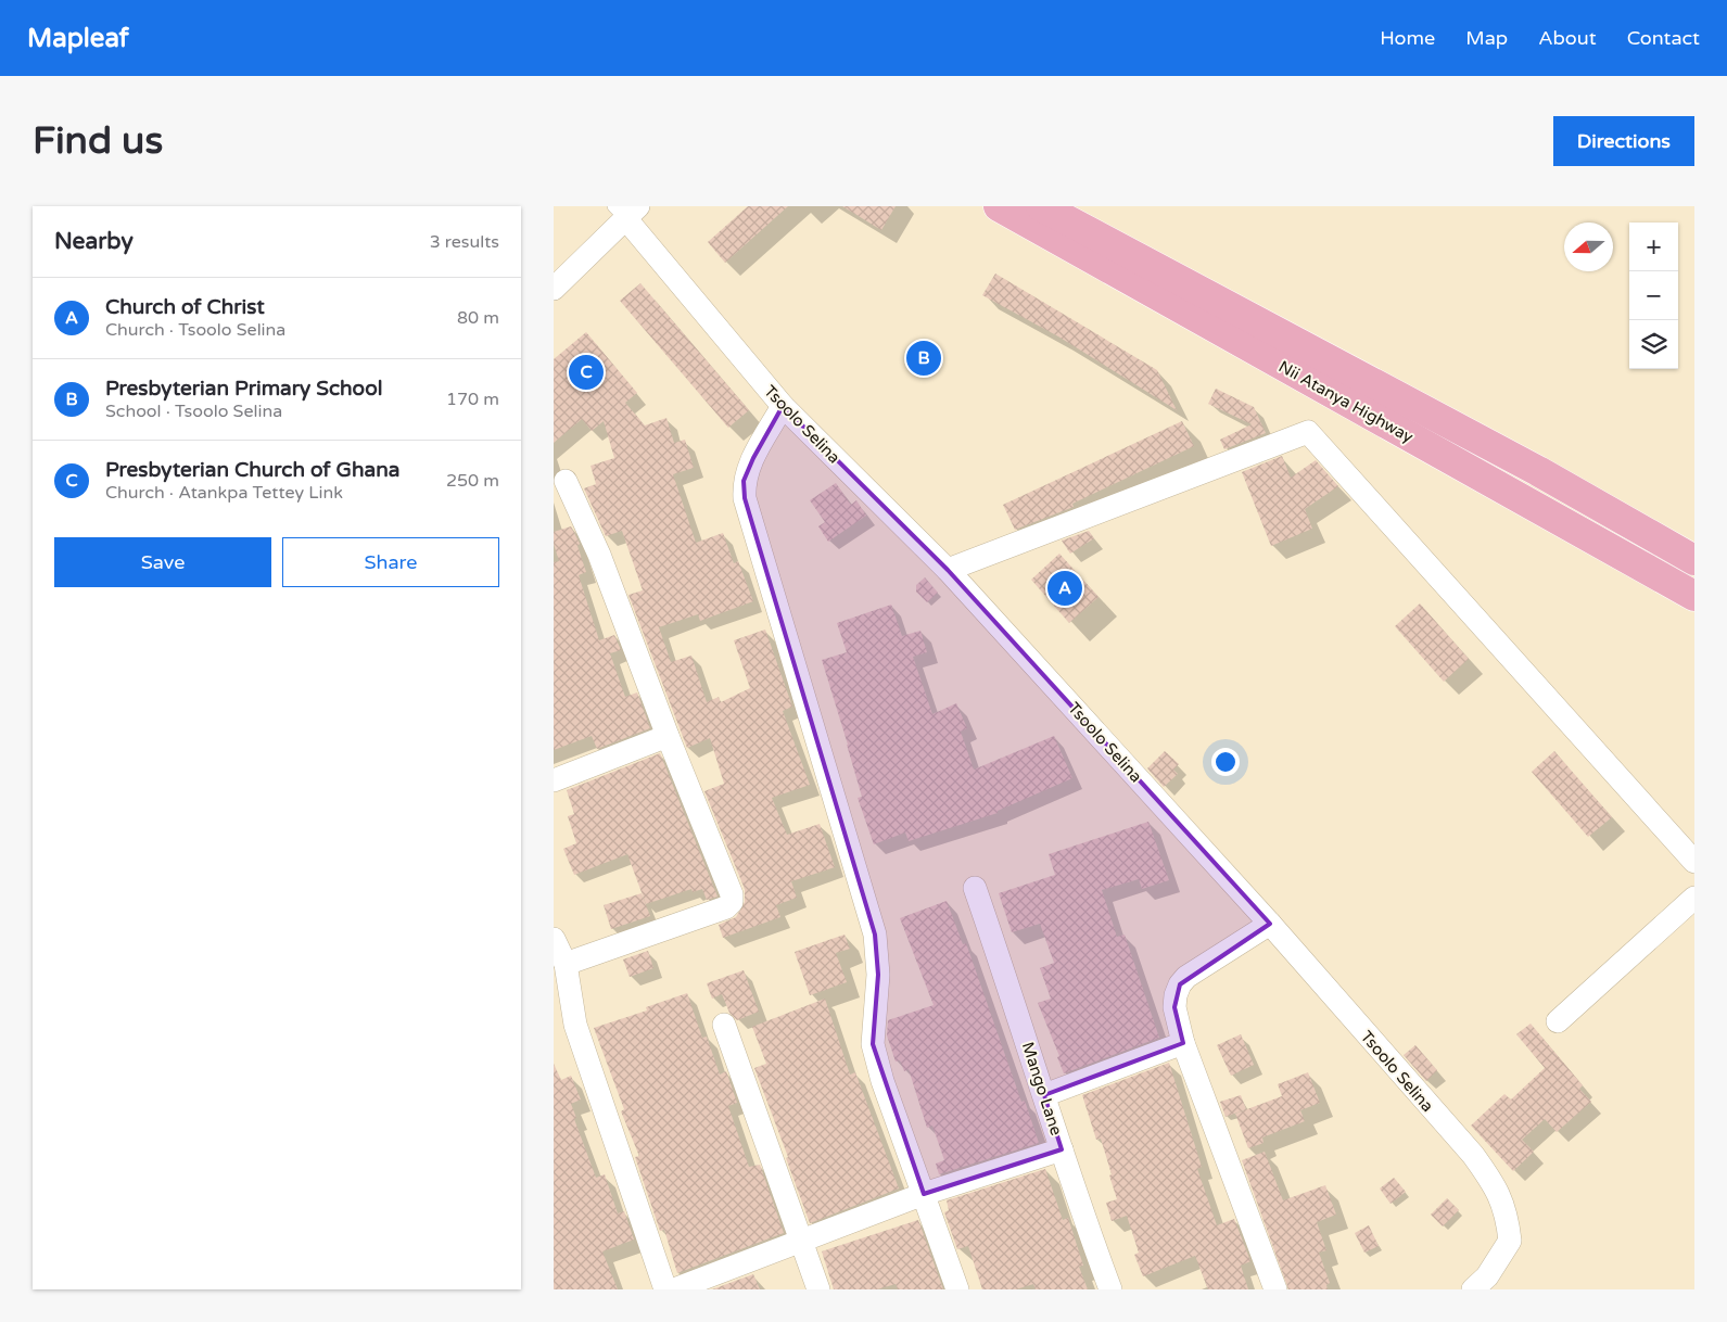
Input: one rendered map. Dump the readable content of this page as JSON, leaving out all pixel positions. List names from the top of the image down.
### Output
{
  "streets": {
    "main road": ["Nii Atanya Highway"],
    "street": ["Tsoolo Selina", "Mango Lane"]
  },
  "north": "left",
  "page": {
    "header": "Mapleaf",
    "nav": [
      "Home",
      "Map",
      "About",
      "Contact"
    ],
    "buttons": [
      "Directions",
      ["Save", "Share"]
    ],
    "title": "Find us",
    "heading": ["Nearby", "3 results"],
    "map_buttons": ["+", "−"],
    "list": [
      {
        "mark": "A",
        "name": "Church of Christ",
        "note": "Church · Tsoolo Selina",
        "value": "80 m"
      },
      {
        "mark": "B",
        "name": "Presbyterian Primary School",
        "note": "School · Tsoolo Selina",
        "value": "170 m"
      },
      {
        "mark": "C",
        "name": "Presbyterian Church of Ghana",
        "note": "Church · Atankpa Tettey Link",
        "value": "250 m"
      }
    ],
    "pins": ["B", "C", "A"]
  }
}
